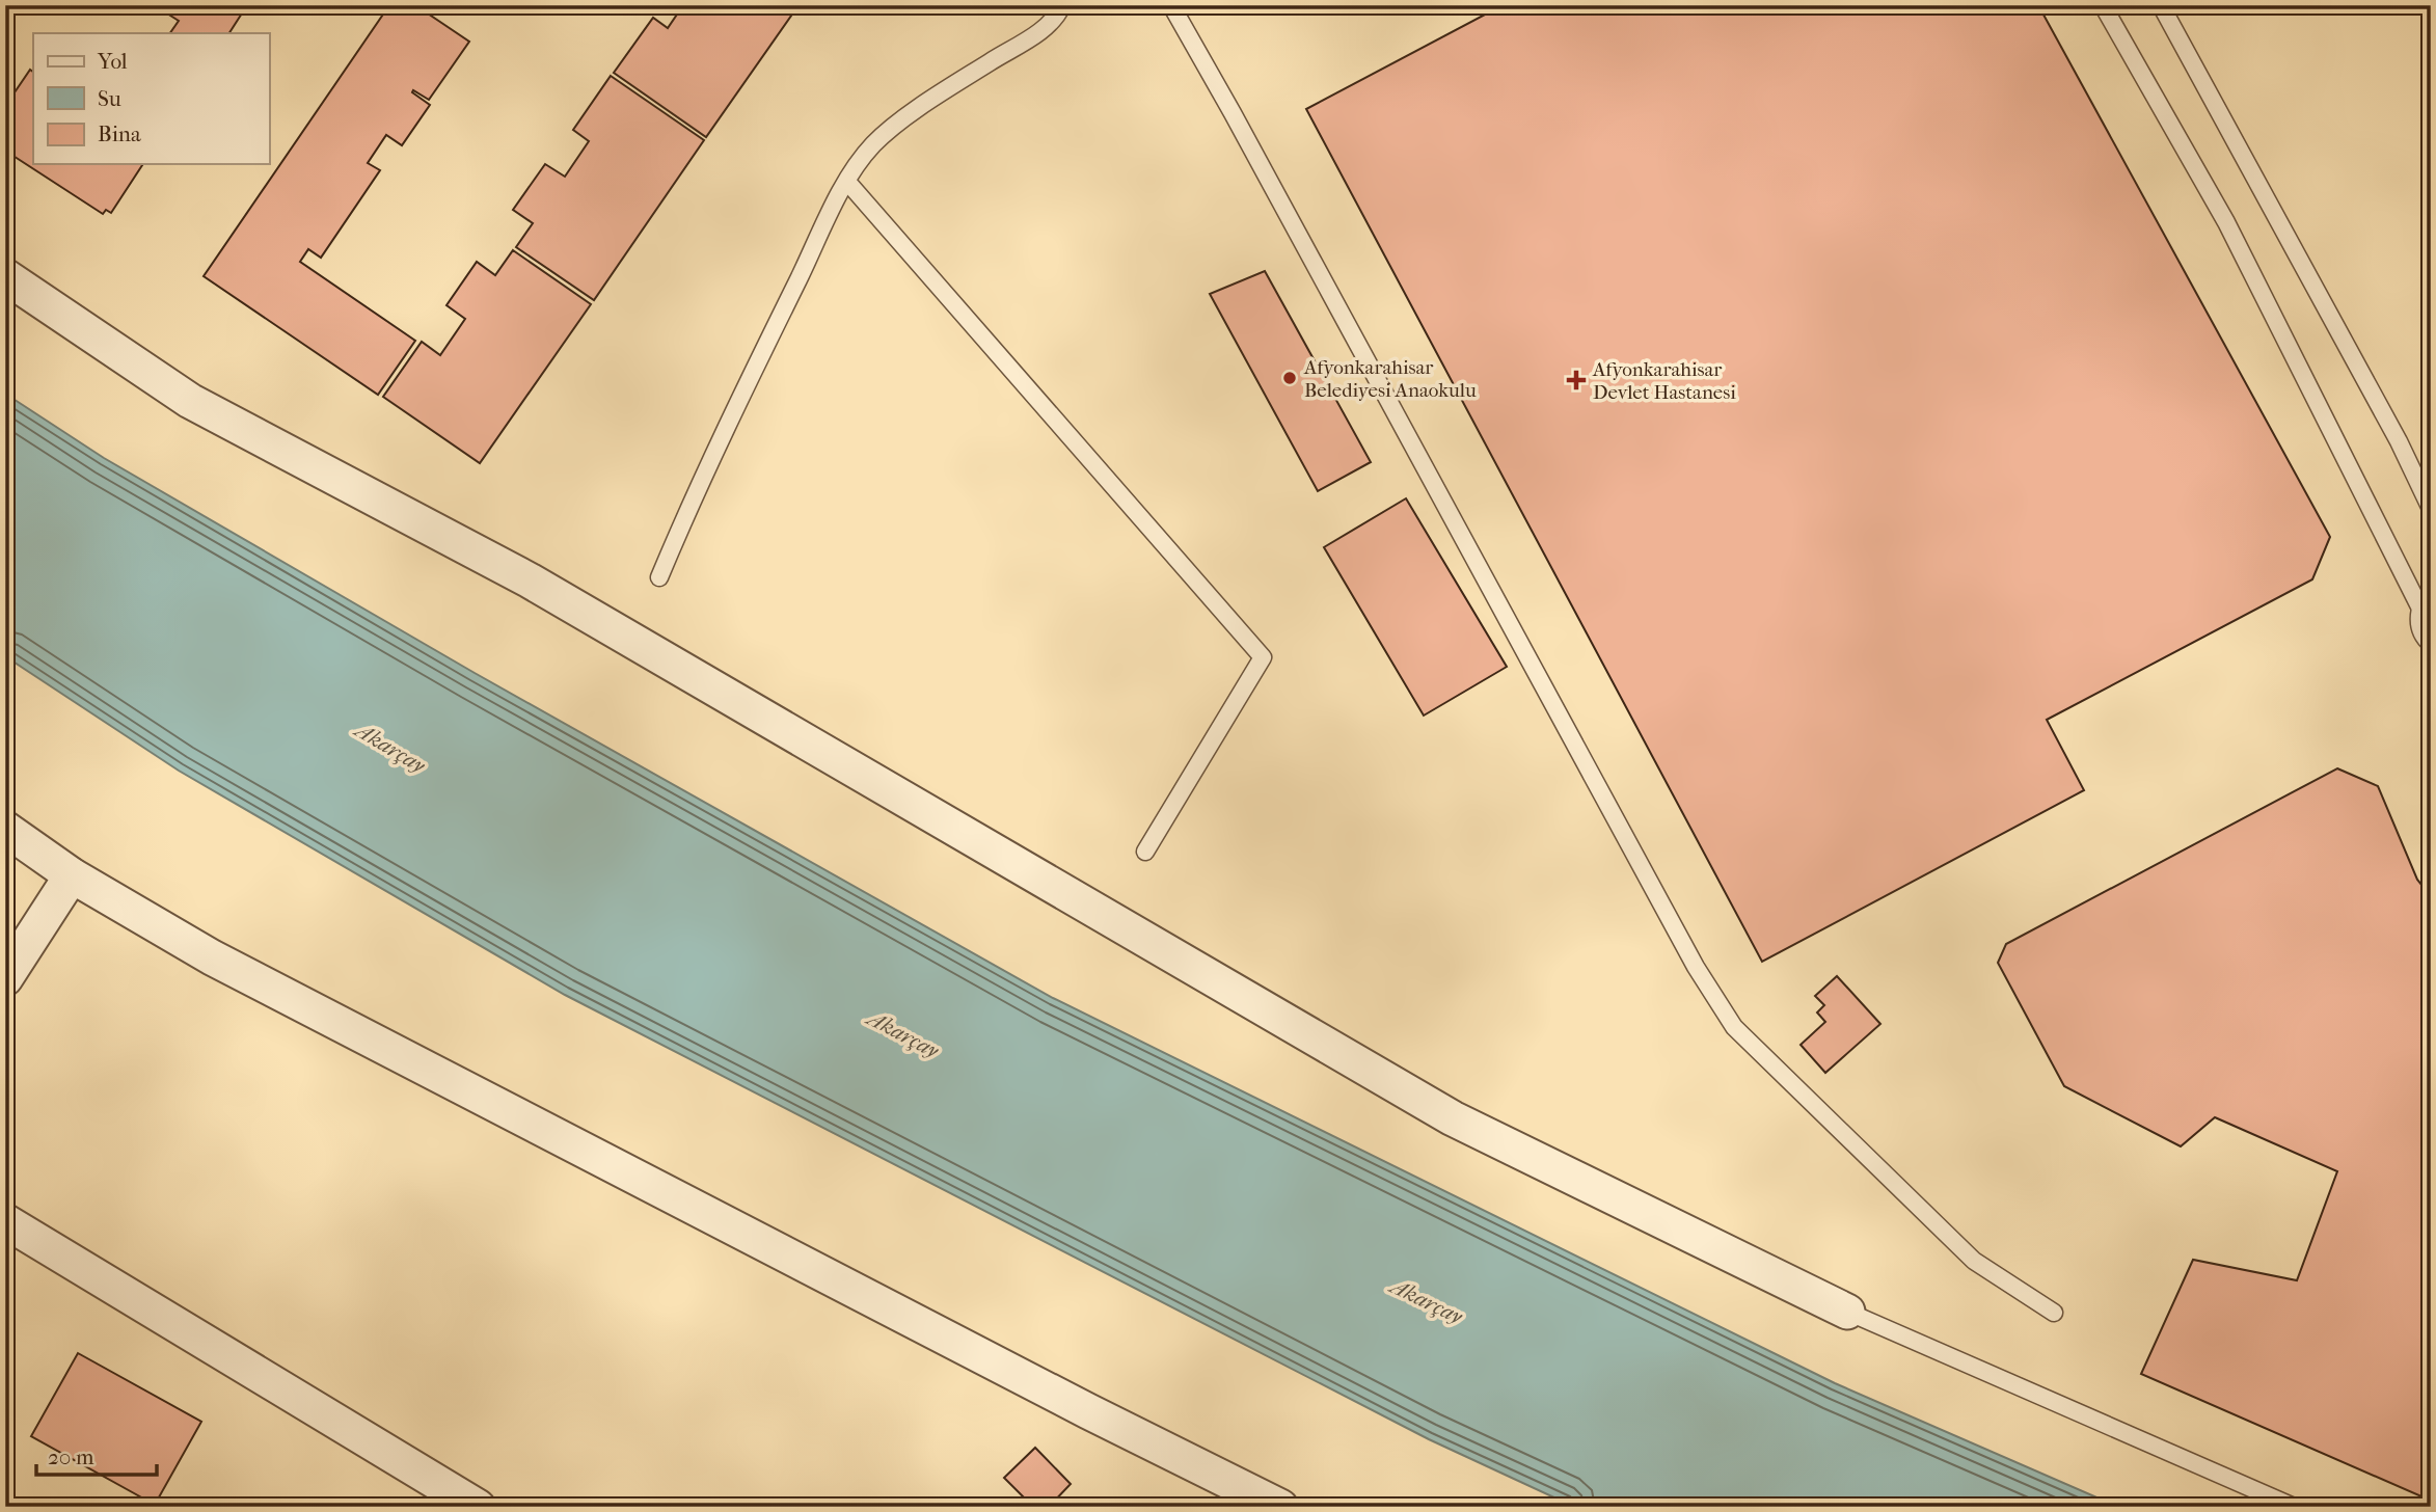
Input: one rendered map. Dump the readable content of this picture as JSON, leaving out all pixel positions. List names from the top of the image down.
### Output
{
  "water": ["Akarçay"],
  "places": {
    "other": ["Afyonkarahisar Belediyesi Anaokulu"],
    "health": ["Afyonkarahisar Devlet Hastanesi"]
  },
  "legend": ["Yol", "Su", "Bina"],
  "scale_bar": "20 m"
}
